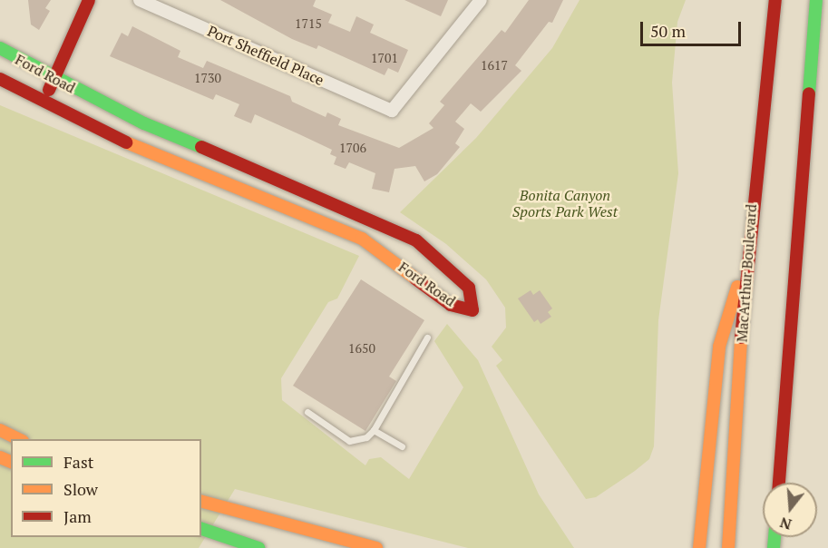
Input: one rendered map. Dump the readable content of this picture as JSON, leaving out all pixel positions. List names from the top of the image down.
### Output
{
  "streets": {
    "main road": ["Ford Road", "MacArthur Boulevard"],
    "street": ["Port Sheffield Place"]
  },
  "parks": ["Bonita Canyon Sports Park West"],
  "house_numbers": [
    "1715",
    "1701",
    "1617",
    "1730",
    "1706",
    "1650"
  ],
  "legend": ["Fast", "Slow", "Jam"],
  "scale_bar": "50 m",
  "north": "bottom"
}
